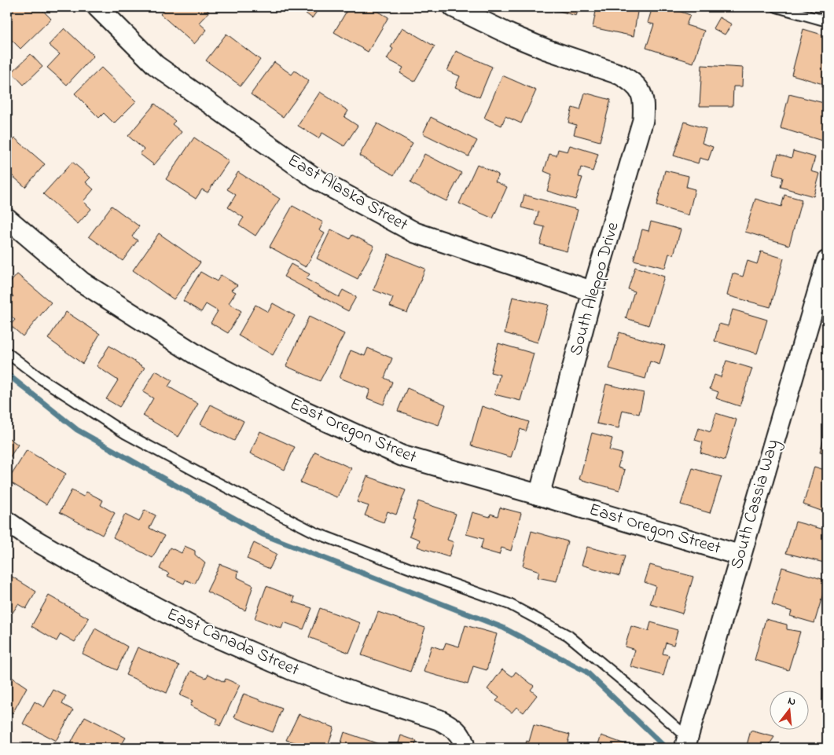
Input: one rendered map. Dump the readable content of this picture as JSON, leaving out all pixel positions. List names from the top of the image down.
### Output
{
  "streets": {
    "street": [
      "East Alaska Street",
      "South Aleppo Drive",
      "East Oregon Street",
      "South Cassia Way",
      "East Canada Street"
    ]
  },
  "crossings": [
    ["East Alaska Street", "South Aleppo Drive"],
    ["South Aleppo Drive", "East Oregon Street"],
    ["East Oregon Street", "South Cassia Way"]
  ],
  "north": "top"
}
